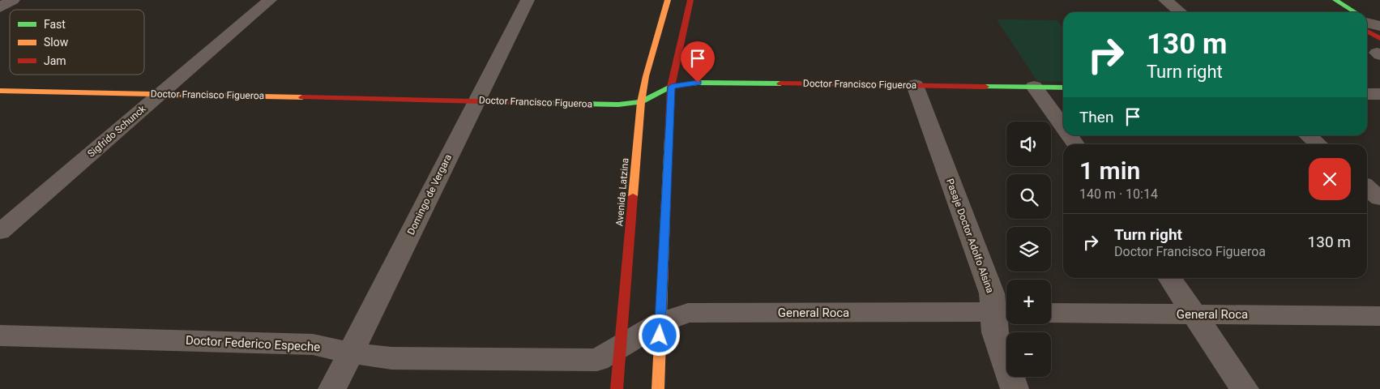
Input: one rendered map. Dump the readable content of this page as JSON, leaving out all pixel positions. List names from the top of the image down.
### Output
{
  "streets": {
    "street": [
      "Doctor Francisco Figueroa",
      "Sigfrido Schunck",
      "Avenida Latzina",
      "Domingo de Vergara",
      "Pasaje Doctor Adolfo Alsina",
      "General Roca",
      "Doctor Federico Espeche"
    ]
  },
  "crossings": [
    ["Doctor Francisco Figueroa", "Sigfrido Schunck"],
    ["Doctor Francisco Figueroa", "Avenida Latzina"],
    ["Doctor Francisco Figueroa", "Domingo de Vergara"],
    ["Doctor Francisco Figueroa", "Pasaje Doctor Adolfo Alsina"],
    ["Avenida Latzina", "General Roca"],
    ["Avenida Latzina", "Doctor Federico Espeche"],
    ["Domingo de Vergara", "Doctor Federico Espeche"],
    ["Pasaje Doctor Adolfo Alsina", "General Roca"],
    ["General Roca", "Doctor Federico Espeche"]
  ],
  "legend": ["Fast", "Slow", "Jam"],
  "page": {
    "turn": ["130 m", "Turn right"],
    "then": "Then",
    "map_buttons": ["+", "−"],
    "heading": ["1 min", "140 m · 10:14"],
    "list": [
      {
        "name": "Turn right",
        "note": "Doctor Francisco Figueroa",
        "value": "130 m"
      }
    ]
  }
}
